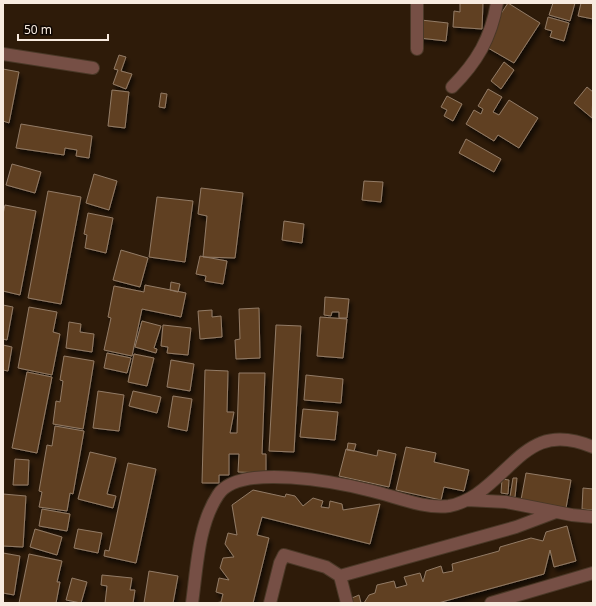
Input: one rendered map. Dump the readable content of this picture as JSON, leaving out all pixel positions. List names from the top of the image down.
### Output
{
  "scale_bar": "50 m"
}
